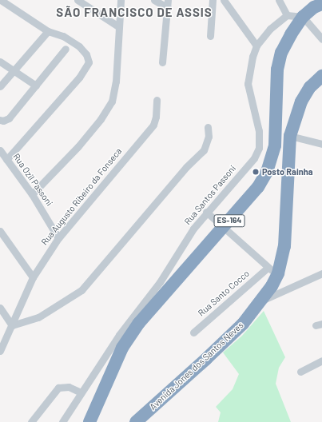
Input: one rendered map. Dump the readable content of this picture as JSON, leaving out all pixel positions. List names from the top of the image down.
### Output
{
  "streets": {
    "highway": ["ES-164", "Avenida Jones dos Santos Neves"],
    "street": [
      "Rua Ozil Passoni",
      "Rua Santos Passoni",
      "Rua Augusto Ribeiro da Fonseca",
      "Rua Santo Cocco"
    ]
  },
  "crossings": [
    ["Rua Ozil Passoni", "Rua Augusto Ribeiro da Fonseca"],
    ["Rua Santo Cocco", "Avenida Jones dos Santos Neves"]
  ],
  "districts": ["SÃO FRANCISCO DE ASSIS"],
  "places": ["Posto Rainha"]
}
